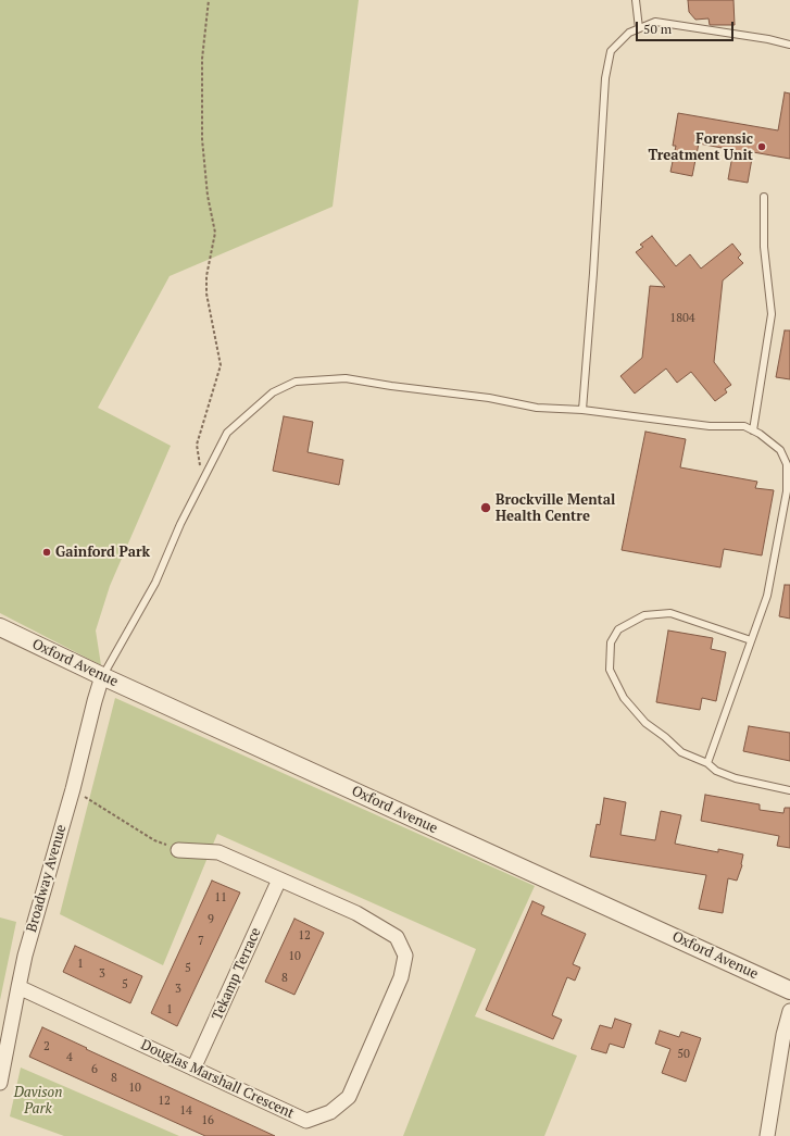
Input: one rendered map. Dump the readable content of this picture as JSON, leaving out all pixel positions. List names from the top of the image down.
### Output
{
  "streets": {
    "street": [
      "Oxford Avenue",
      "Broadway Avenue",
      "Tekamp Terrace",
      "Douglas Marshall Crescent"
    ]
  },
  "crossings": [
    ["Oxford Avenue", "Broadway Avenue"],
    ["Broadway Avenue", "Douglas Marshall Crescent"],
    ["Tekamp Terrace", "Douglas Marshall Crescent"]
  ],
  "parks": ["Davison Park"],
  "places": ["Forensic Treatment Unit", "Brockville Mental Health Centre", "Gainford Park"],
  "house_numbers": [
    "1804",
    "11",
    "9",
    "12",
    "7",
    "10",
    "1",
    "5",
    "3",
    "8",
    "5",
    "3",
    "1",
    "2",
    "50",
    "4",
    "6",
    "8",
    "10",
    "12",
    "14",
    "16"
  ],
  "scale_bar": "50 m"
}
